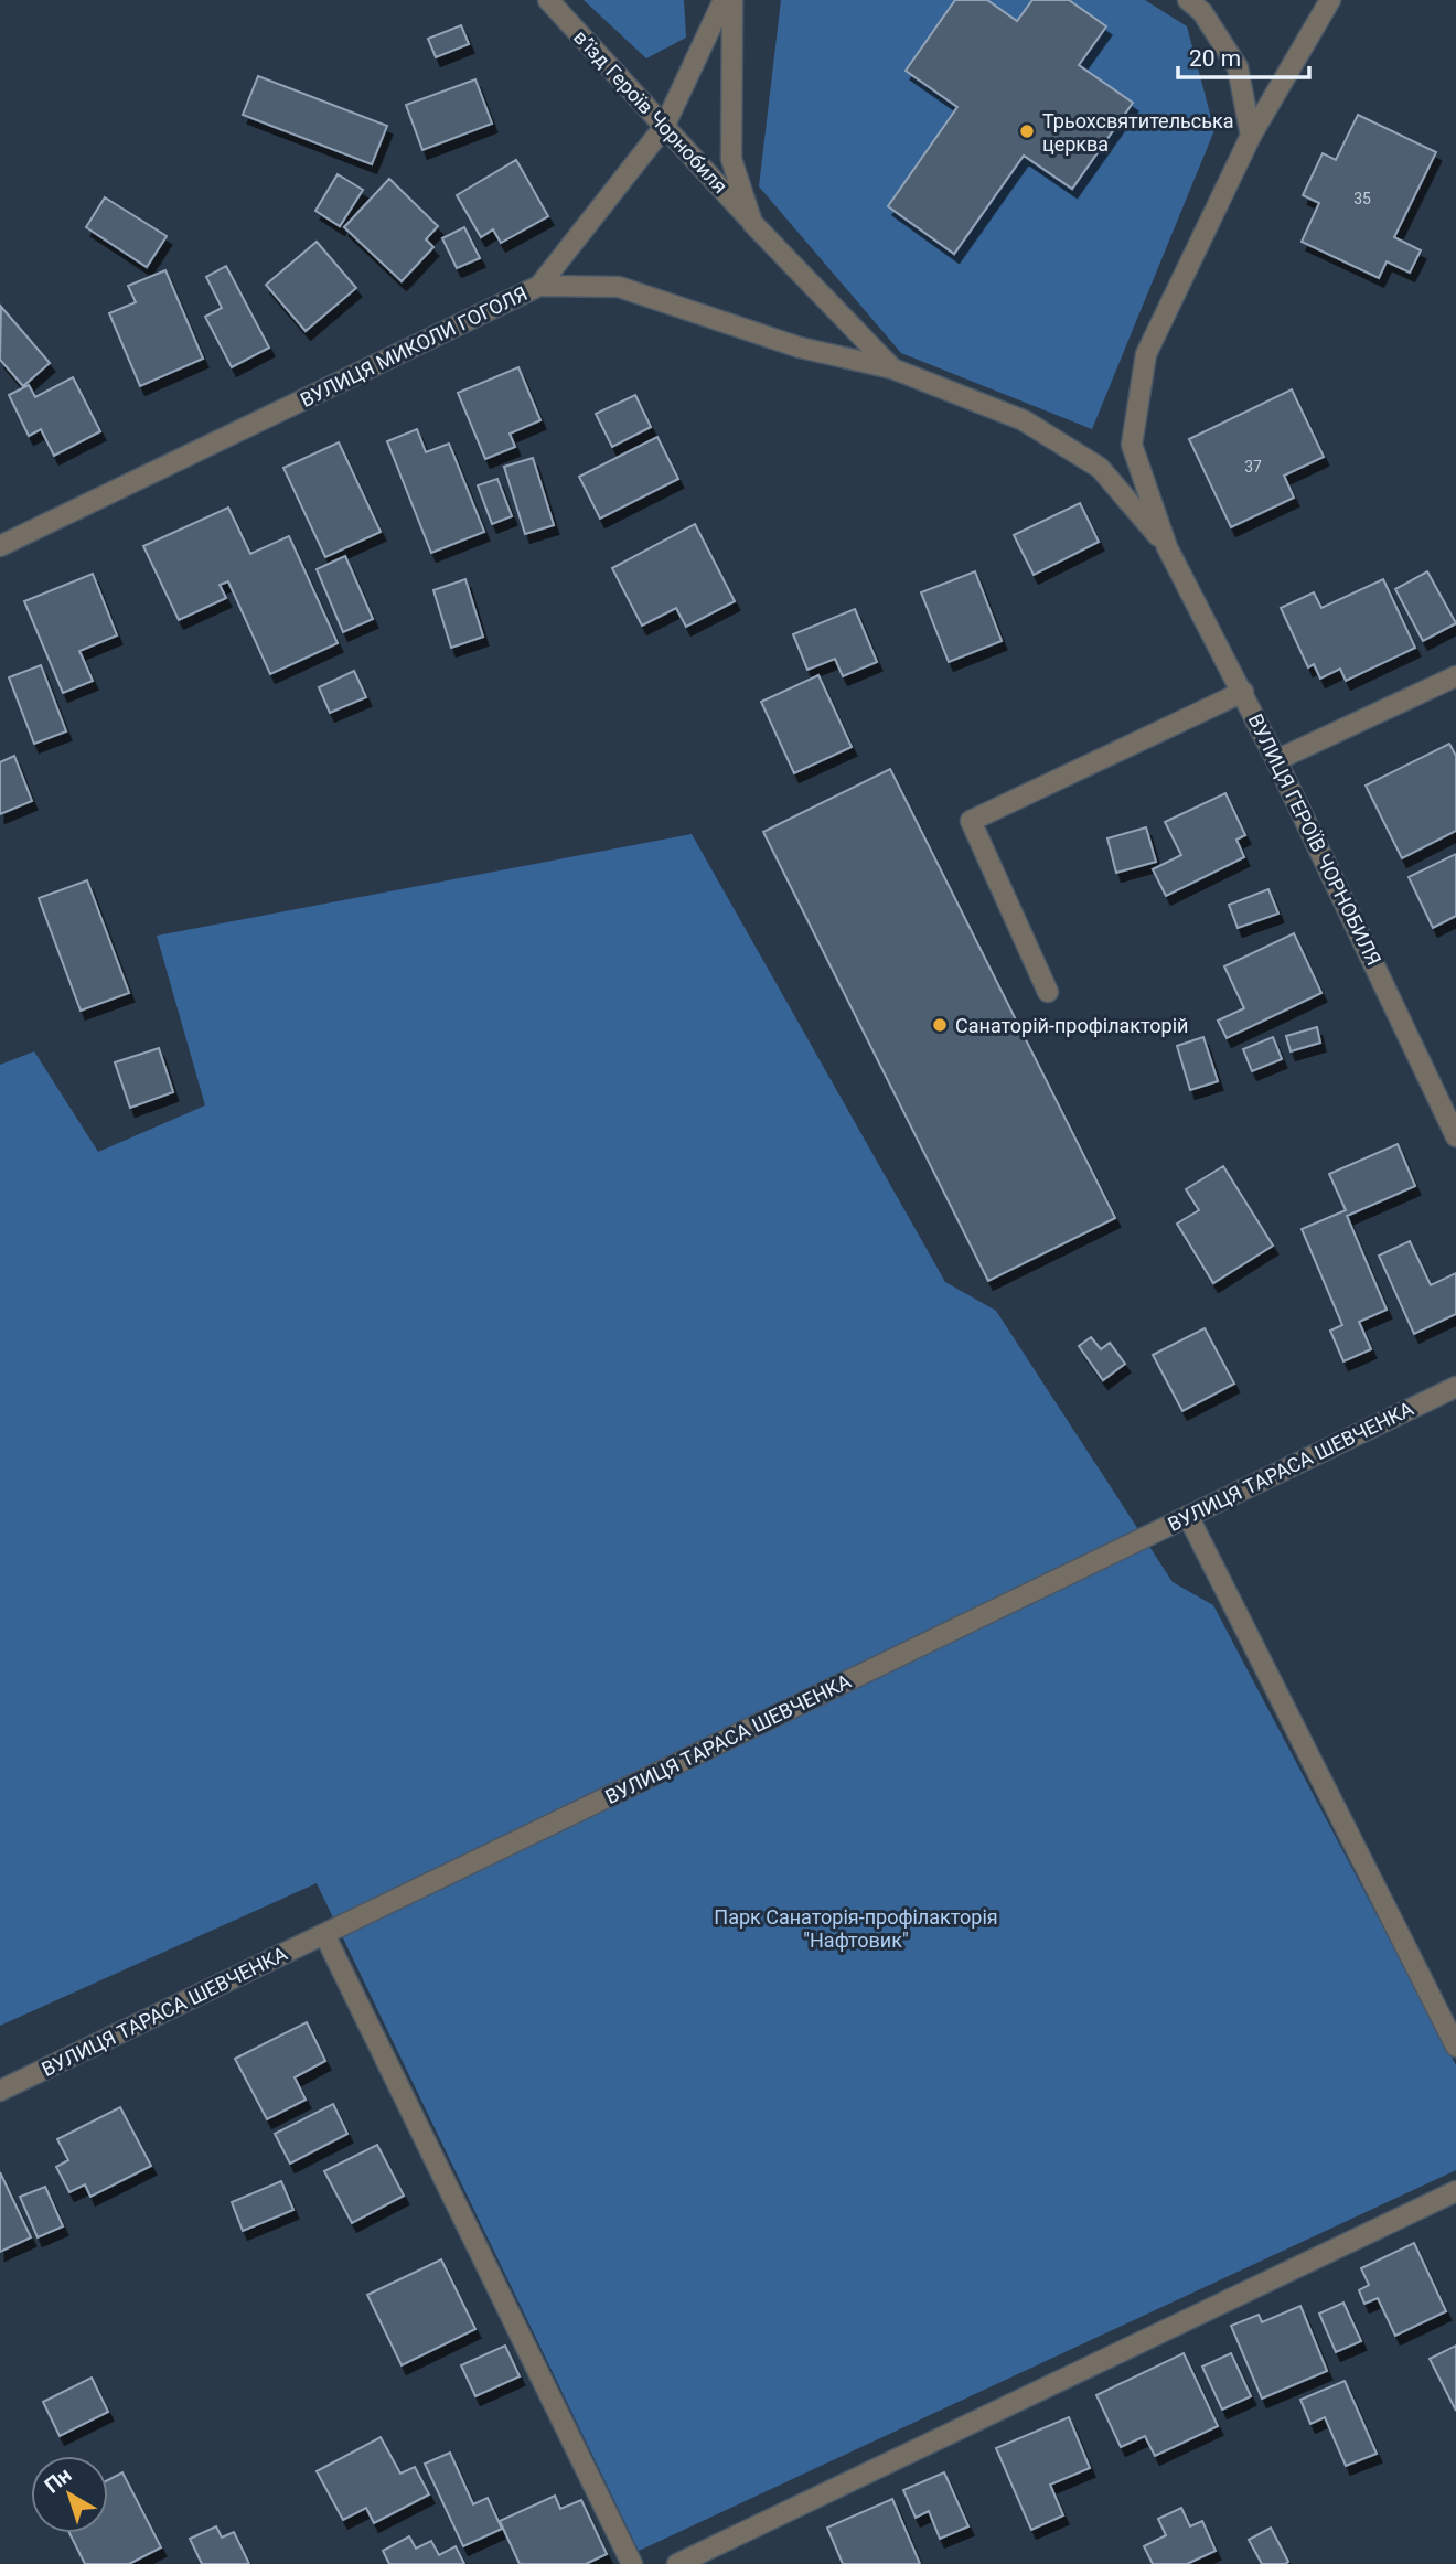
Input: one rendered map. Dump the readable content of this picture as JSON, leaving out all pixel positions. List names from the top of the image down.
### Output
{
  "streets": {
    "street": [
      "вʼїзд Героїв Чорнобиля",
      "ВУЛИЦЯ МИКОЛИ ГОГОЛЯ",
      "ВУЛИЦЯ ГЕРОЇВ ЧОРНОБИЛЯ",
      "ВУЛИЦЯ ТАРАСА ШЕВЧЕНКА"
    ]
  },
  "crossings": [
    ["вʼїзд Героїв Чорнобиля", "ВУЛИЦЯ ГЕРОЇВ ЧОРНОБИЛЯ"],
    ["ВУЛИЦЯ МИКОЛИ ГОГОЛЯ", "ВУЛИЦЯ ГЕРОЇВ ЧОРНОБИЛЯ"]
  ],
  "parks": ["Парк Санаторія-профілакторія \"Нафтовик\""],
  "places": ["Трьохсвятительська церква", "Санаторій-профілакторій"],
  "house_numbers": ["35", "37"],
  "scale_bar": "20 m",
  "north": "top left"
}
